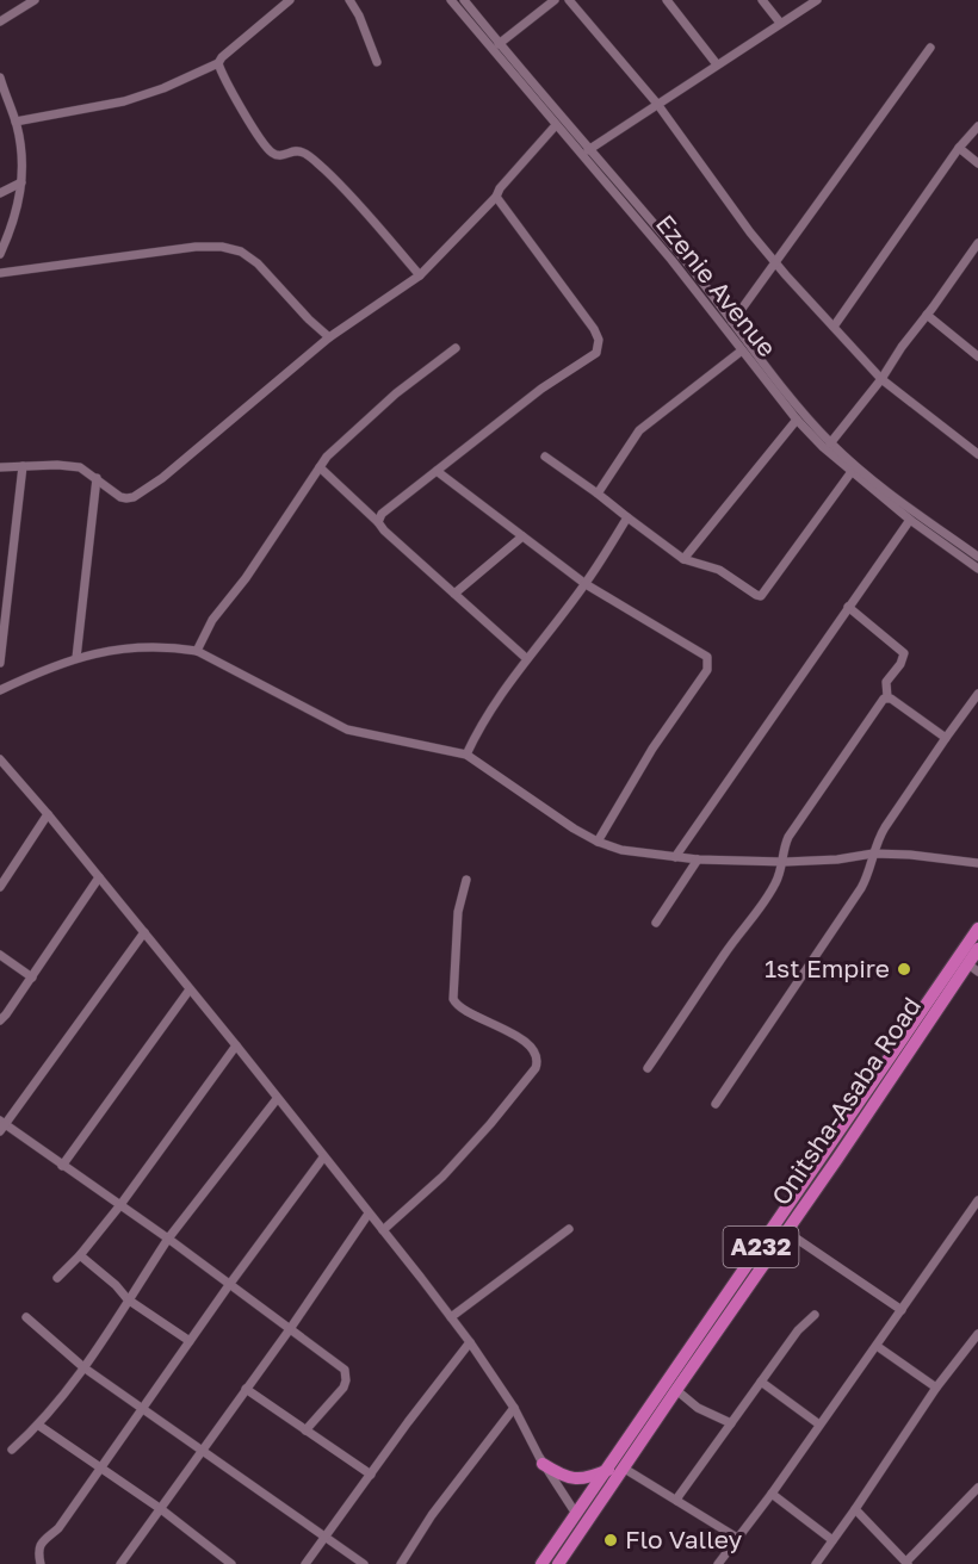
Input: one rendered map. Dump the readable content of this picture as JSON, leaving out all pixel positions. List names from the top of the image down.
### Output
{
  "streets": {
    "highway": ["Onitsha-Asaba Road", "A232"],
    "street": ["Ezenie Avenue"]
  },
  "crossings": [
    ["Onitsha-Asaba Road", "A232"]
  ],
  "places": ["1st Empire", "Flo Valley"]
}
